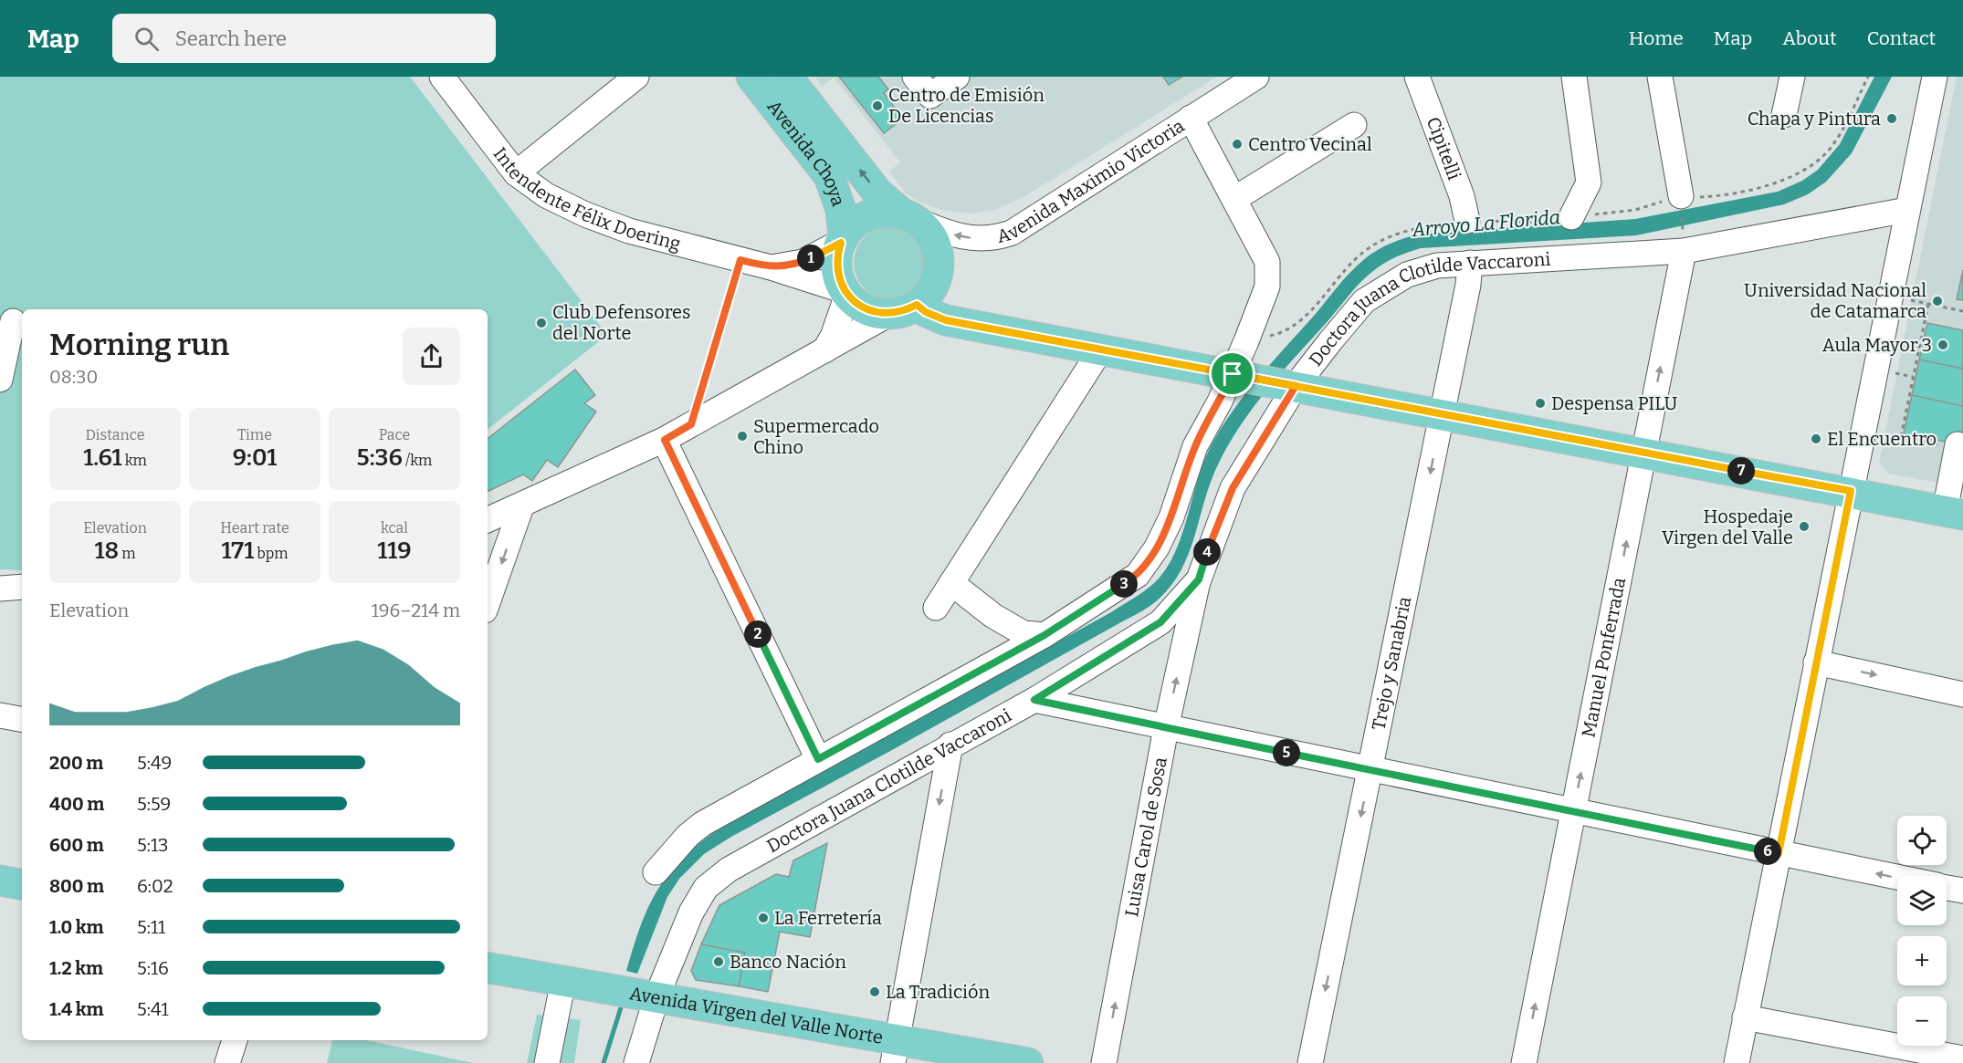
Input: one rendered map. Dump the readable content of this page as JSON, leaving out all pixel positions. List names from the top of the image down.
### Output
{
  "streets": {
    "main road": ["Avenida Choya", "Avenida Virgen del Valle Norte"],
    "street": [
      "Cipitelli",
      "Avenida Maximio Victoria",
      "Intendente Félix Doering",
      "Doctora Juana Clotilde Vaccaroni",
      "Manuel Ponferrada",
      "Trejo y Sanabria",
      "Luisa Carol de Sosa"
    ]
  },
  "crossings": [
    ["Avenida Choya", "Avenida Maximio Victoria"],
    ["Avenida Choya", "Intendente Félix Doering"],
    ["Avenida Maximio Victoria", "Intendente Félix Doering"],
    ["Doctora Juana Clotilde Vaccaroni", "Manuel Ponferrada"],
    ["Doctora Juana Clotilde Vaccaroni", "Trejo y Sanabria"],
    ["Doctora Juana Clotilde Vaccaroni", "Luisa Carol de Sosa"],
    ["Doctora Juana Clotilde Vaccaroni", "Avenida Virgen del Valle Norte"]
  ],
  "one_way": ["Avenida Maximio Victoria", "Trejo y Sanabria"],
  "water": ["Arroyo La Florida"],
  "places": [
    "Centro de Emisión De Licencias",
    "Chapa y Pintura",
    "Centro Vecinal",
    "Universidad Nacional de Catamarca",
    "Club Defensores del Norte",
    "Aula Mayor 3",
    "Despensa PILU",
    "Supermercado Chino",
    "El Encuentro",
    "Hospedaje Virgen del Valle",
    "La Ferretería",
    "Banco Nación",
    "La Tradición"
  ],
  "page": {
    "header": "Map",
    "search": "Search here",
    "nav": [
      "Home",
      "Map",
      "About",
      "Contact"
    ],
    "pins": [
      "1",
      "7",
      "4",
      "3",
      "2",
      "5",
      "6"
    ],
    "heading": ["Morning run", "08:30"],
    "stats": [
      ["Distance", "1.61 km"],
      ["Time", "9:01"],
      ["Pace", "5:36 /km"],
      ["Elevation", "18 m"],
      ["Heart rate", "171 bpm"],
      ["kcal", "119"]
    ],
    "chart": ["Elevation", "196–214 m"],
    "list": [
      {
        "name": "200 m",
        "note": "5:49"
      },
      {
        "name": "400 m",
        "note": "5:59"
      },
      {
        "name": "600 m",
        "note": "5:13"
      },
      {
        "name": "800 m",
        "note": "6:02"
      },
      {
        "name": "1.0 km",
        "note": "5:11"
      },
      {
        "name": "1.2 km",
        "note": "5:16"
      },
      {
        "name": "1.4 km",
        "note": "5:41"
      }
    ],
    "map_buttons": ["+", "−"]
  }
}
